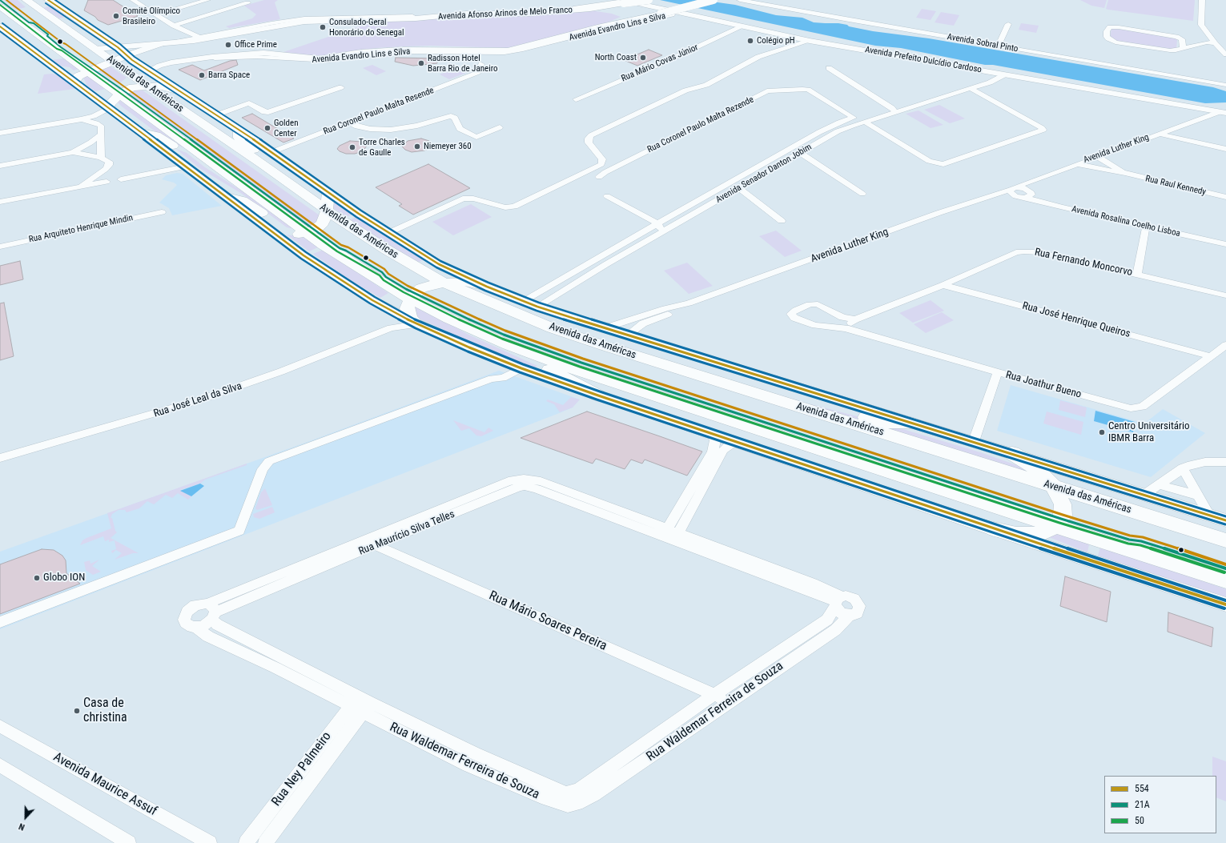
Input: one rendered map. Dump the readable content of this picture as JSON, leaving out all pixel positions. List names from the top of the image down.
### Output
{
  "streets": {
    "highway": ["Avenida das Américas"],
    "street": [
      "Avenida Afonso Arinos de Melo Franco",
      "Avenida Evandro Lins e Silva",
      "Avenida Sobral Pinto",
      "Avenida Prefeito Dulcídio Cardoso",
      "Rua Mário Covas Júnior",
      "Rua Coronel Paulo Malta Resende",
      "Rua Coronel Paulo Malta Rezende",
      "Avenida Luther King",
      "Avenida Senador Danton Jobim",
      "Rua Raul Kennedy",
      "Avenida Rosalina Coelho Lisboa",
      "Rua Arquiteto Henrique Mindin",
      "Rua Fernando Moncorvo",
      "Rua José Henrique Queiros",
      "Rua Joathur Bueno",
      "Rua José Leal da Silva",
      "Rua Maurício Silva Telles",
      "Rua Mário Soares Pereira",
      "Rua Waldemar Ferreira de Souza",
      "Rua Ney Palmeiro",
      "Avenida Maurice Assuf"
    ]
  },
  "crossings": [
    ["Avenida Afonso Arinos de Melo Franco", "Avenida Prefeito Dulcídio Cardoso"],
    ["Avenida Afonso Arinos de Melo Franco", "Avenida das Américas"],
    ["Avenida Evandro Lins e Silva", "Avenida Prefeito Dulcídio Cardoso"],
    ["Avenida Evandro Lins e Silva", "Avenida das Américas"],
    ["Avenida Prefeito Dulcídio Cardoso", "Rua Mário Covas Júnior"],
    ["Avenida Prefeito Dulcídio Cardoso", "Avenida Luther King"],
    ["Avenida Prefeito Dulcídio Cardoso", "Avenida Senador Danton Jobim"],
    ["Avenida das Américas", "Rua Coronel Paulo Malta Resende"],
    ["Avenida das Américas", "Avenida Luther King"],
    ["Avenida das Américas", "Avenida Senador Danton Jobim"],
    ["Rua Coronel Paulo Malta Rezende", "Avenida Senador Danton Jobim"],
    ["Avenida Luther King", "Rua Raul Kennedy"],
    ["Avenida Luther King", "Avenida Rosalina Coelho Lisboa"],
    ["Rua Fernando Moncorvo", "Rua José Henrique Queiros"],
    ["Rua Fernando Moncorvo", "Rua Joathur Bueno"],
    ["Rua José Henrique Queiros", "Rua Joathur Bueno"],
    ["Rua Maurício Silva Telles", "Rua Mário Soares Pereira"],
    ["Rua Maurício Silva Telles", "Rua Waldemar Ferreira de Souza"],
    ["Rua Mário Soares Pereira", "Rua Waldemar Ferreira de Souza"],
    ["Rua Waldemar Ferreira de Souza", "Rua Ney Palmeiro"]
  ],
  "places": [
    "Comitê Olímpico Brasileiro",
    "Consulado-Geral Honorário do Senegal",
    "Colégio pH",
    "Office Prime",
    "North Coast",
    "Radisson Hotel Barra Rio de Janeiro",
    "Barra Space",
    "Golden Center",
    "Niemeyer 360",
    "Torre Charles de Gaulle",
    "Centro Universitário IBMR Barra",
    "Globo ION",
    "Casa de christina"
  ],
  "lines": ["transit line 554", "transit line 21A", "transit line 50"],
  "legend": ["554", "21A", "50"],
  "north": "bottom"
}
